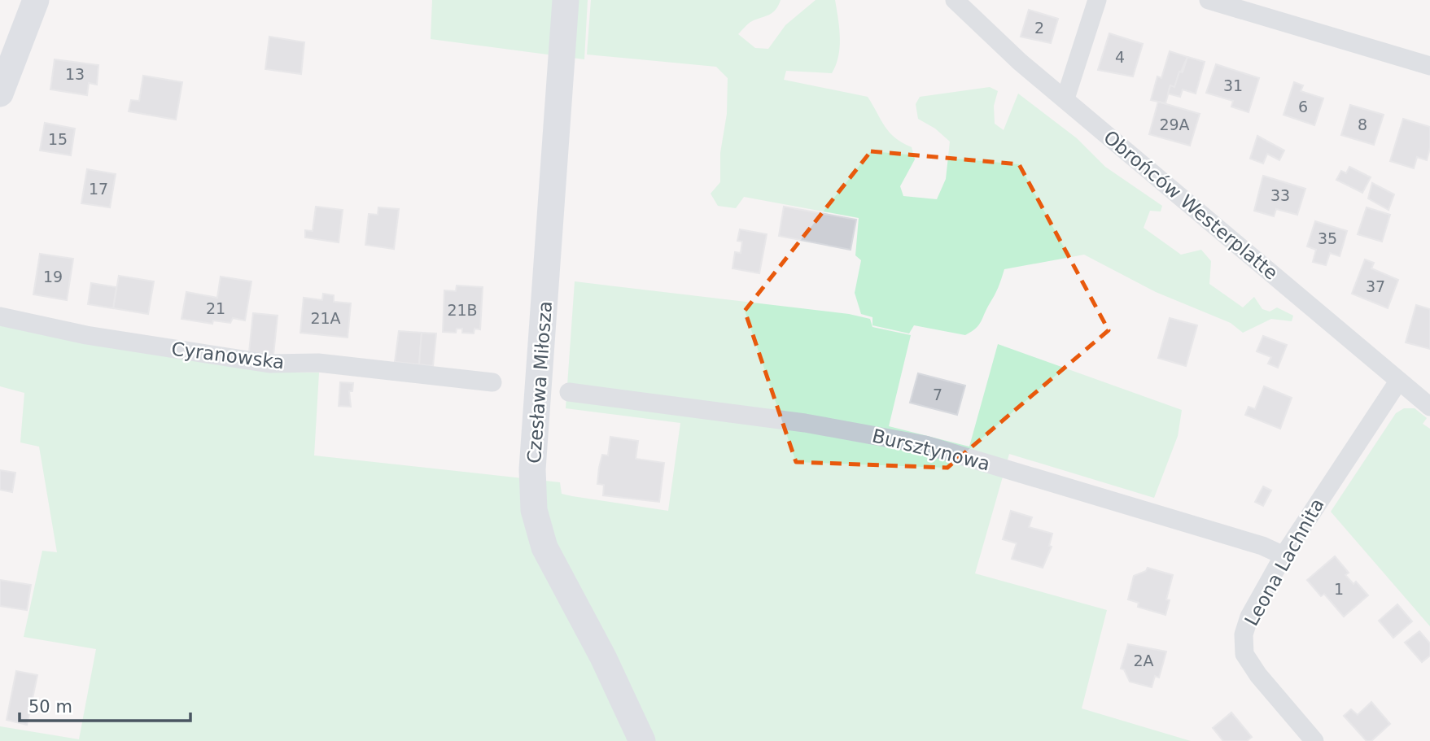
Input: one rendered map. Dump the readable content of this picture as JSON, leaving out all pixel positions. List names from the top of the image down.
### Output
{
  "streets": {
    "street": [
      "Obrońców Westerplatte",
      "Cyranowska",
      "Czesława Miłosza",
      "Bursztynowa",
      "Leona Lachnita"
    ]
  },
  "crossings": [
    ["Obrońców Westerplatte", "Leona Lachnita"],
    ["Bursztynowa", "Leona Lachnita"]
  ],
  "house_numbers": [
    "2",
    "4",
    "13",
    "31",
    "6",
    "29A",
    "8",
    "15",
    "17",
    "33",
    "35",
    "19",
    "37",
    "21",
    "21B",
    "21A",
    "7",
    "1",
    "2A"
  ],
  "scale_bar": "50 m"
}
